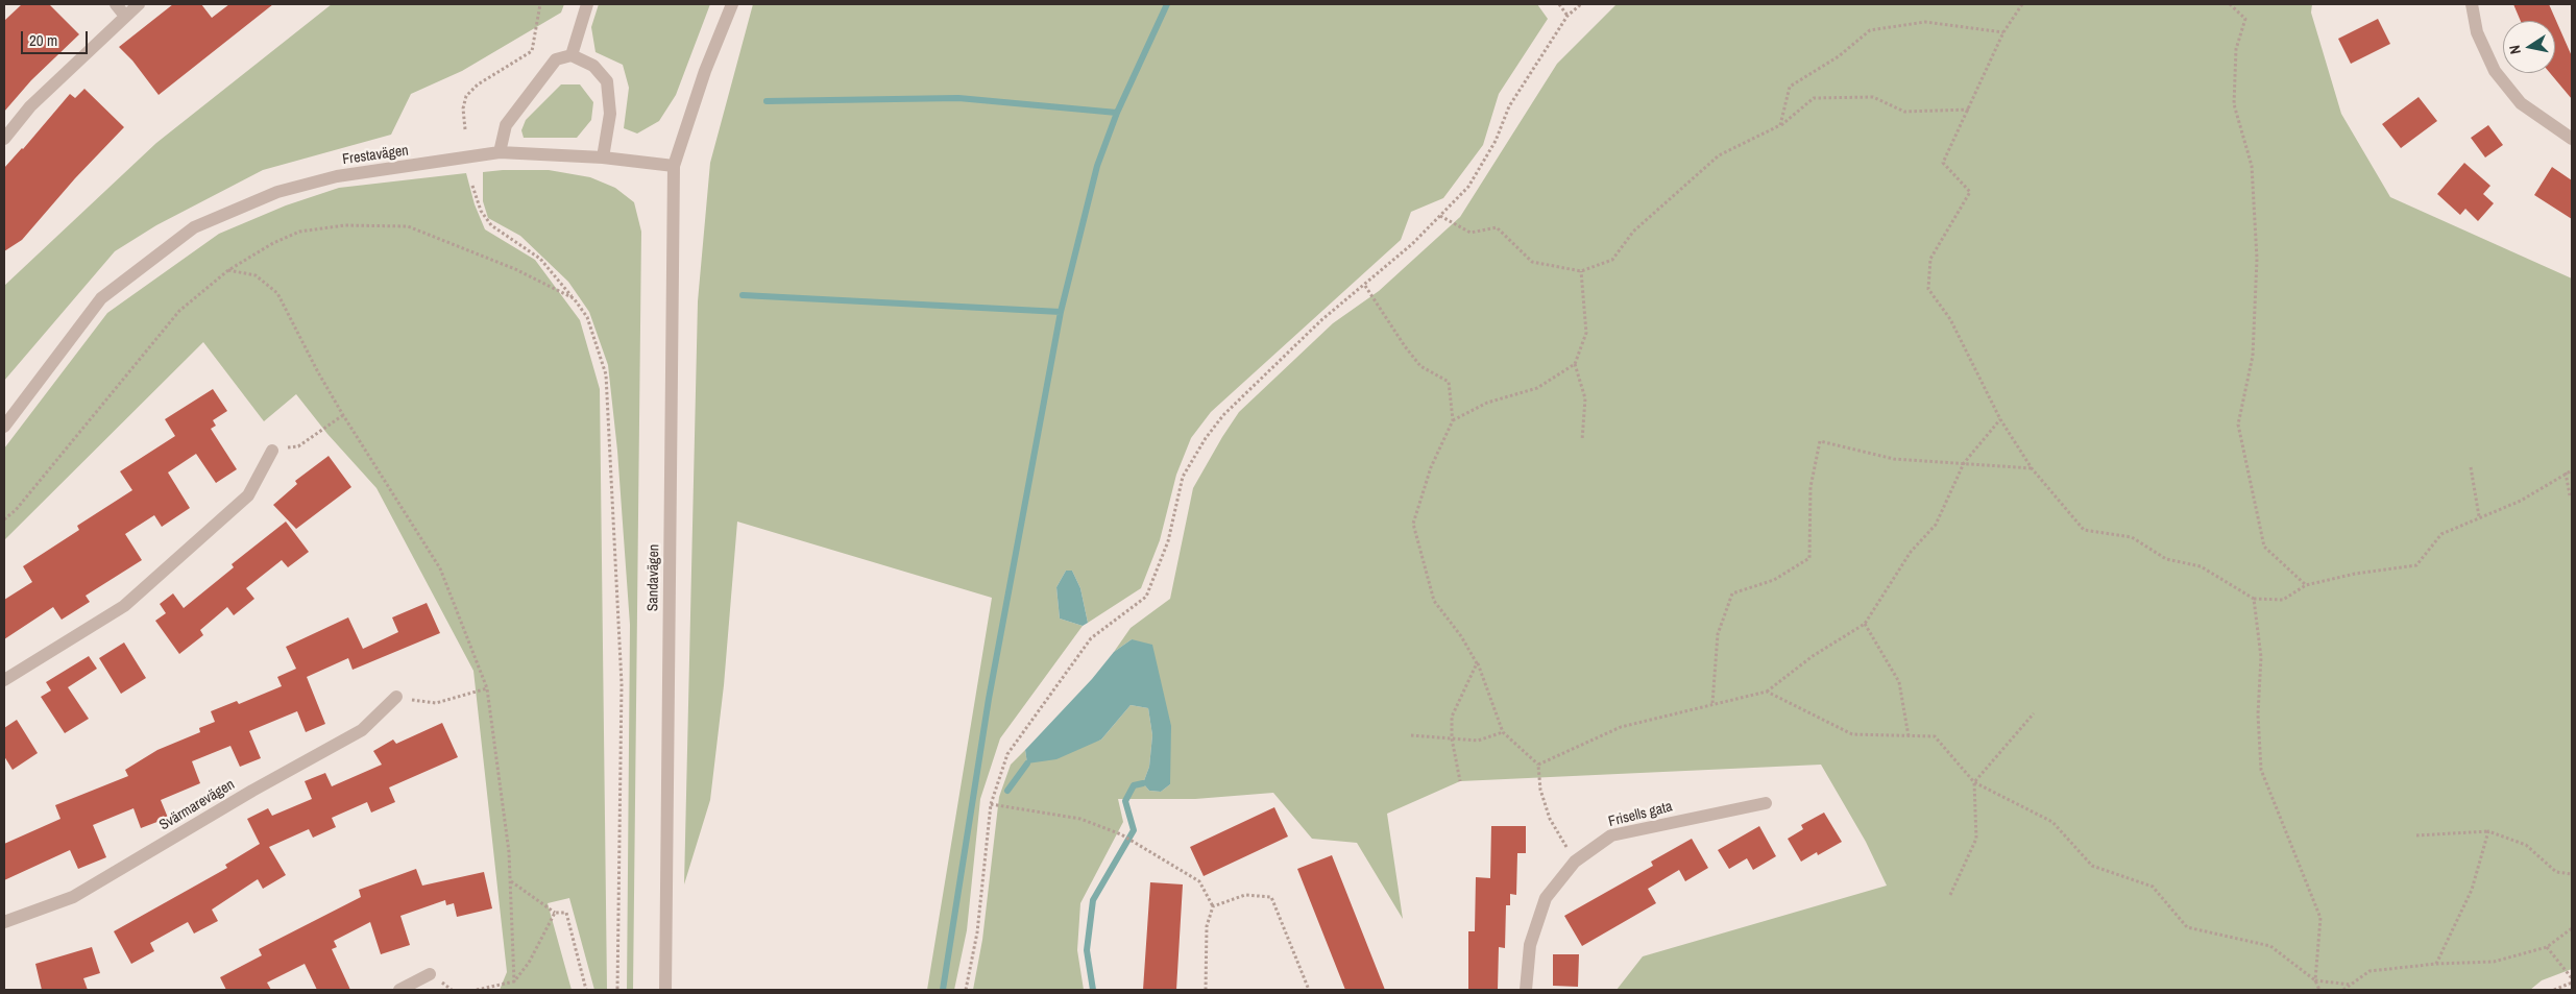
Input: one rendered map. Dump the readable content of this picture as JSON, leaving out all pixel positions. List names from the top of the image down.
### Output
{
  "streets": {
    "street": [
      "Frestavägen",
      "Sandavägen",
      "Svärmarevägen",
      "Frisells gata"
    ]
  },
  "crossings": [
    ["Frestavägen", "Sandavägen"]
  ],
  "scale_bar": "20 m",
  "north": "left"
}
